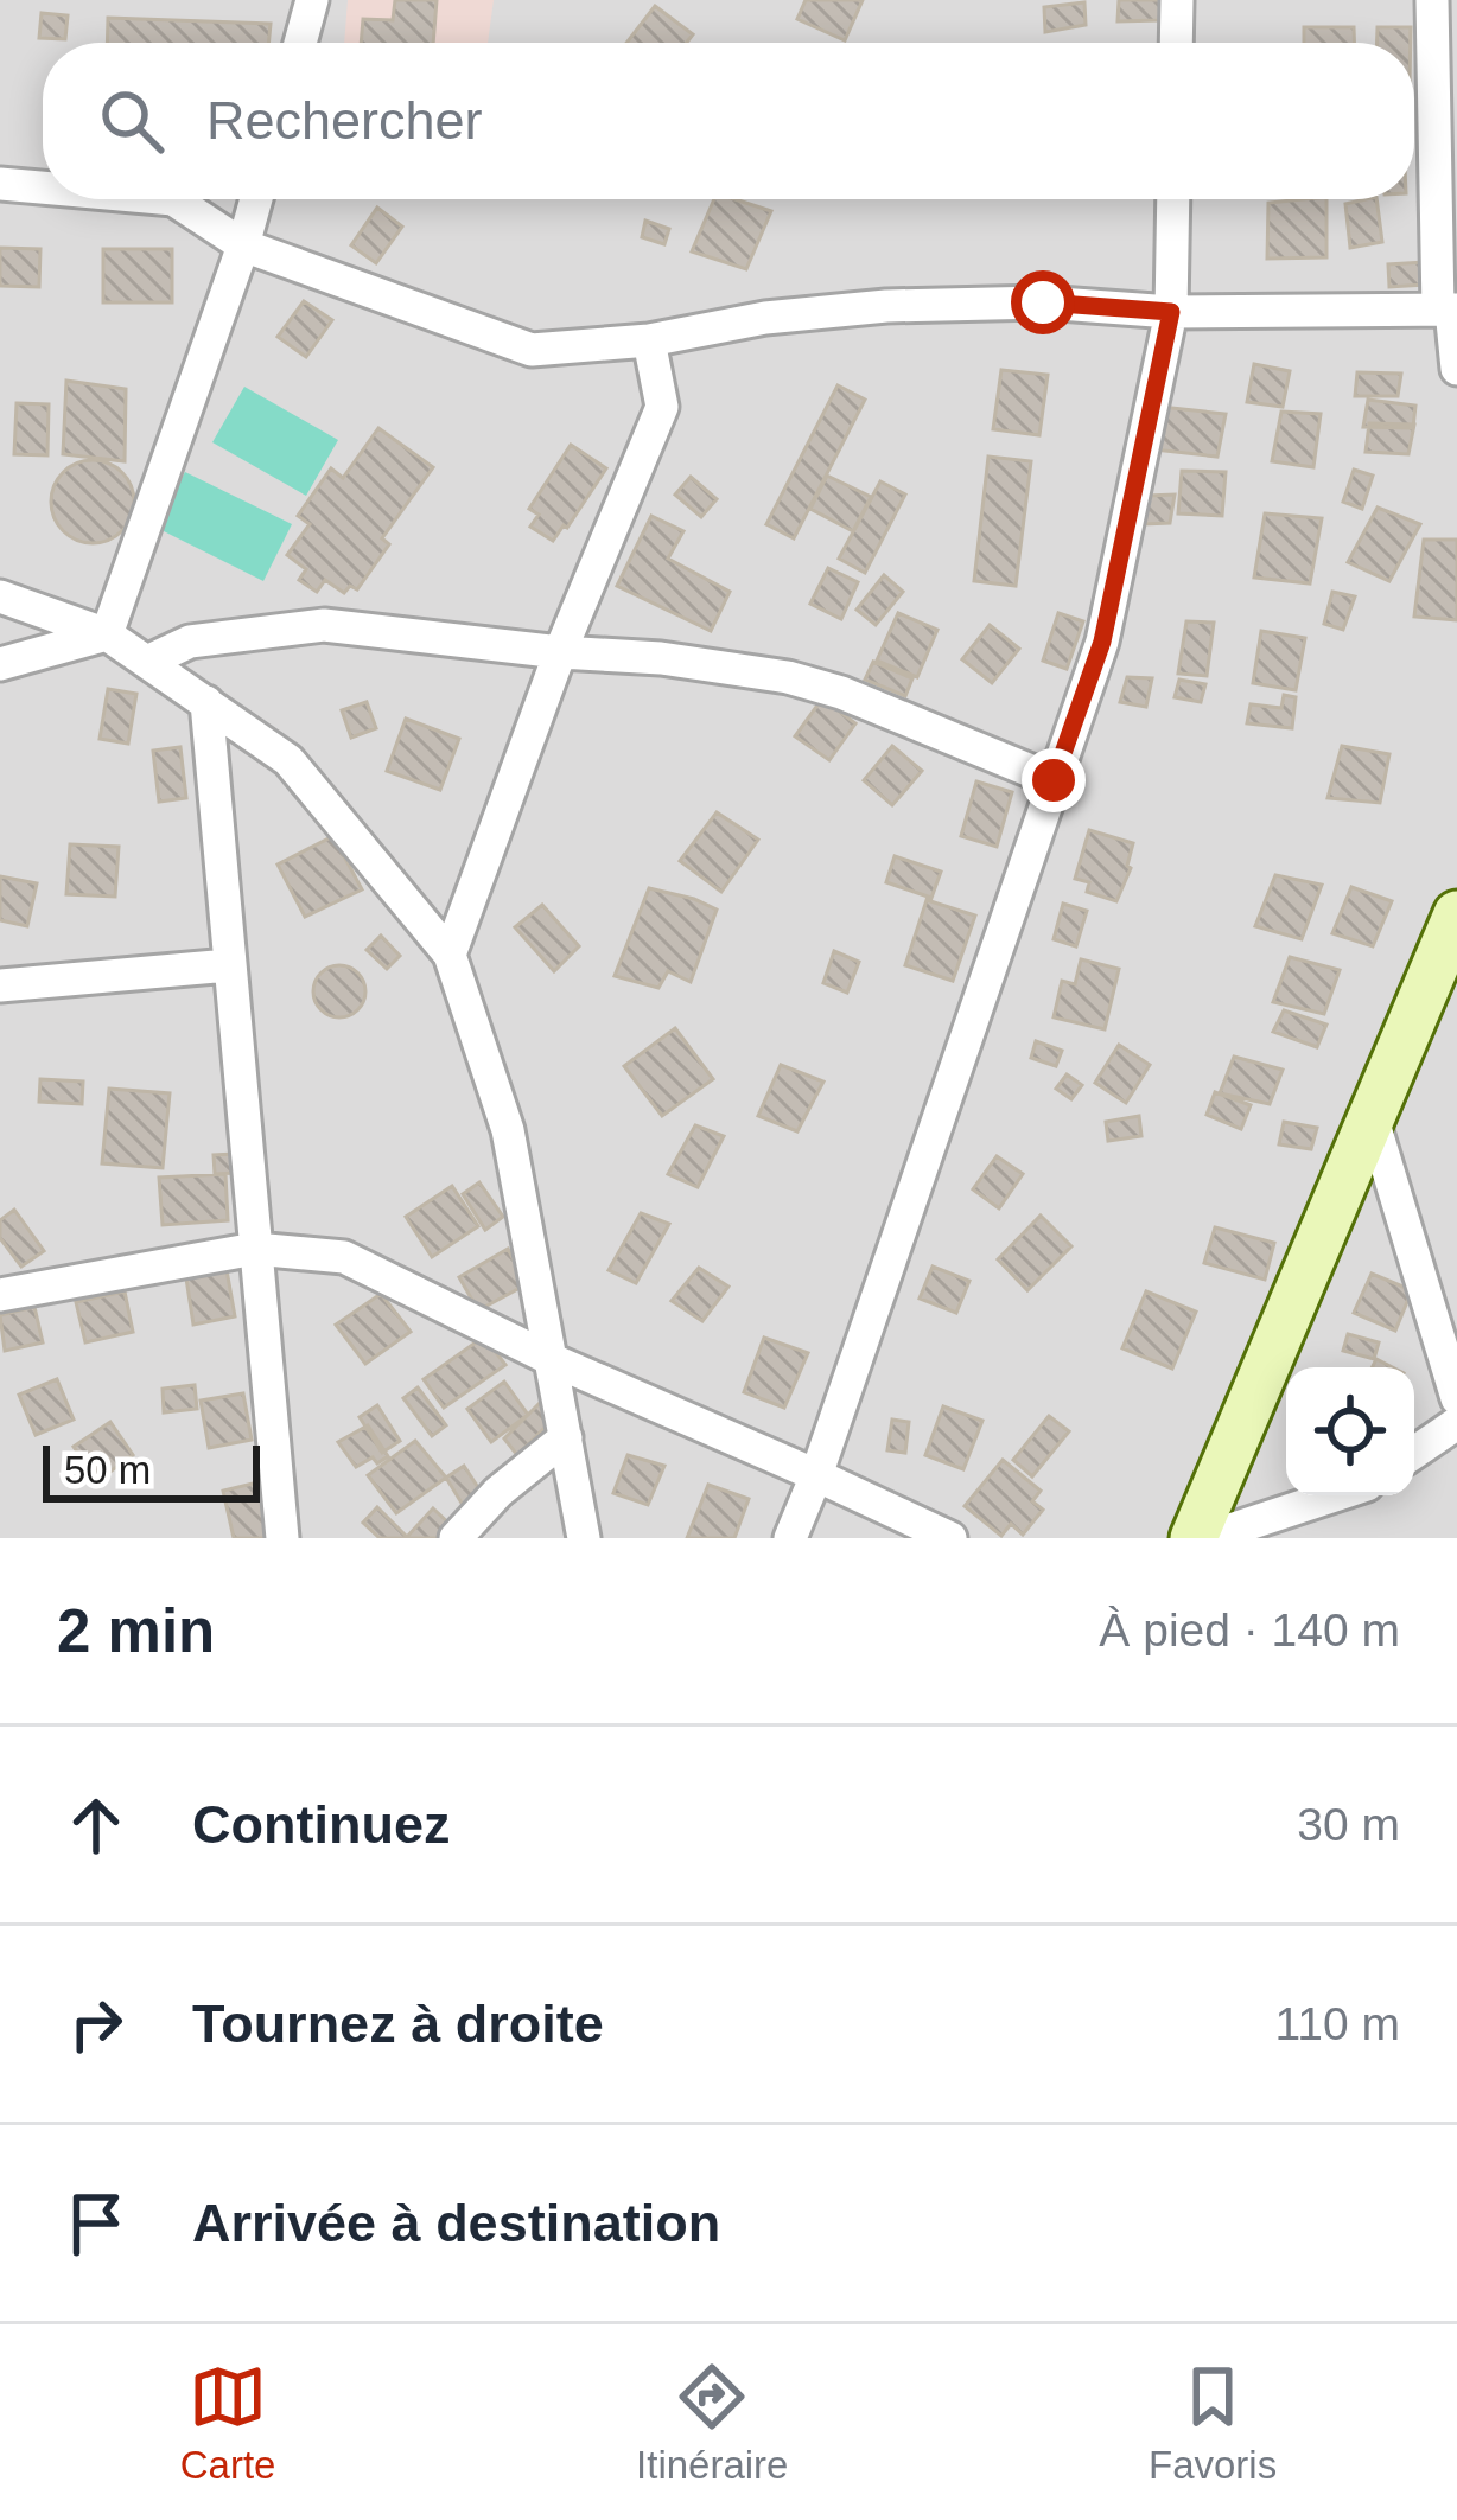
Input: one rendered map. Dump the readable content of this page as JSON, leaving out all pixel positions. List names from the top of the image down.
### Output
{
  "scale_bar": "50 m",
  "page": {
    "search": "Rechercher",
    "scale": "50 m",
    "heading": ["2 min", "À pied · 140 m"],
    "list": [
      ["Continuez", "30 m"],
      ["Tournez à droite", "110 m"],
      "Arrivée à destination"
    ],
    "nav": ["Carte", "Itinéraire", "Favoris"]
  }
}
